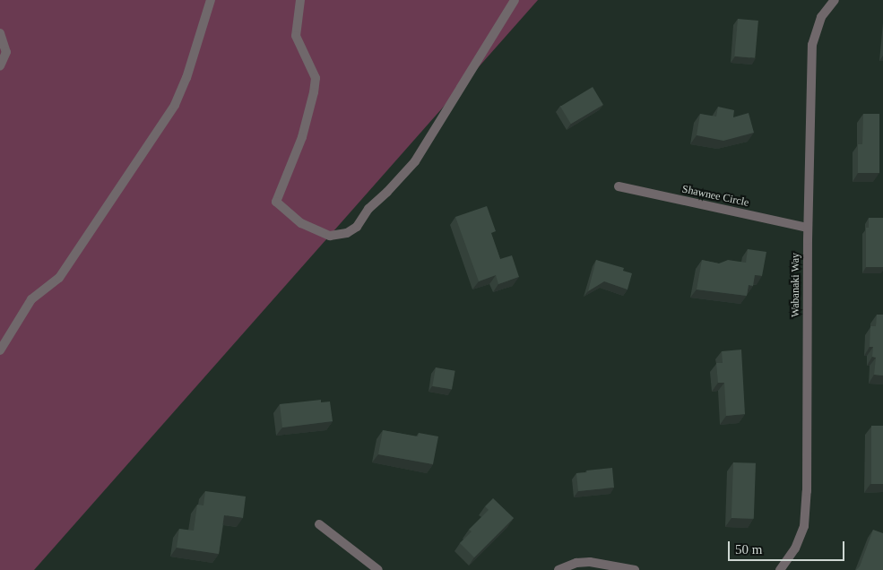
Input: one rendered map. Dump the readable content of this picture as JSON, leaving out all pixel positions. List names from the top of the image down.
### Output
{
  "streets": {
    "street": ["Shawnee Circle", "Wabanaki Way"]
  },
  "crossings": [
    ["Shawnee Circle", "Wabanaki Way"]
  ],
  "scale_bar": "50 m"
}
